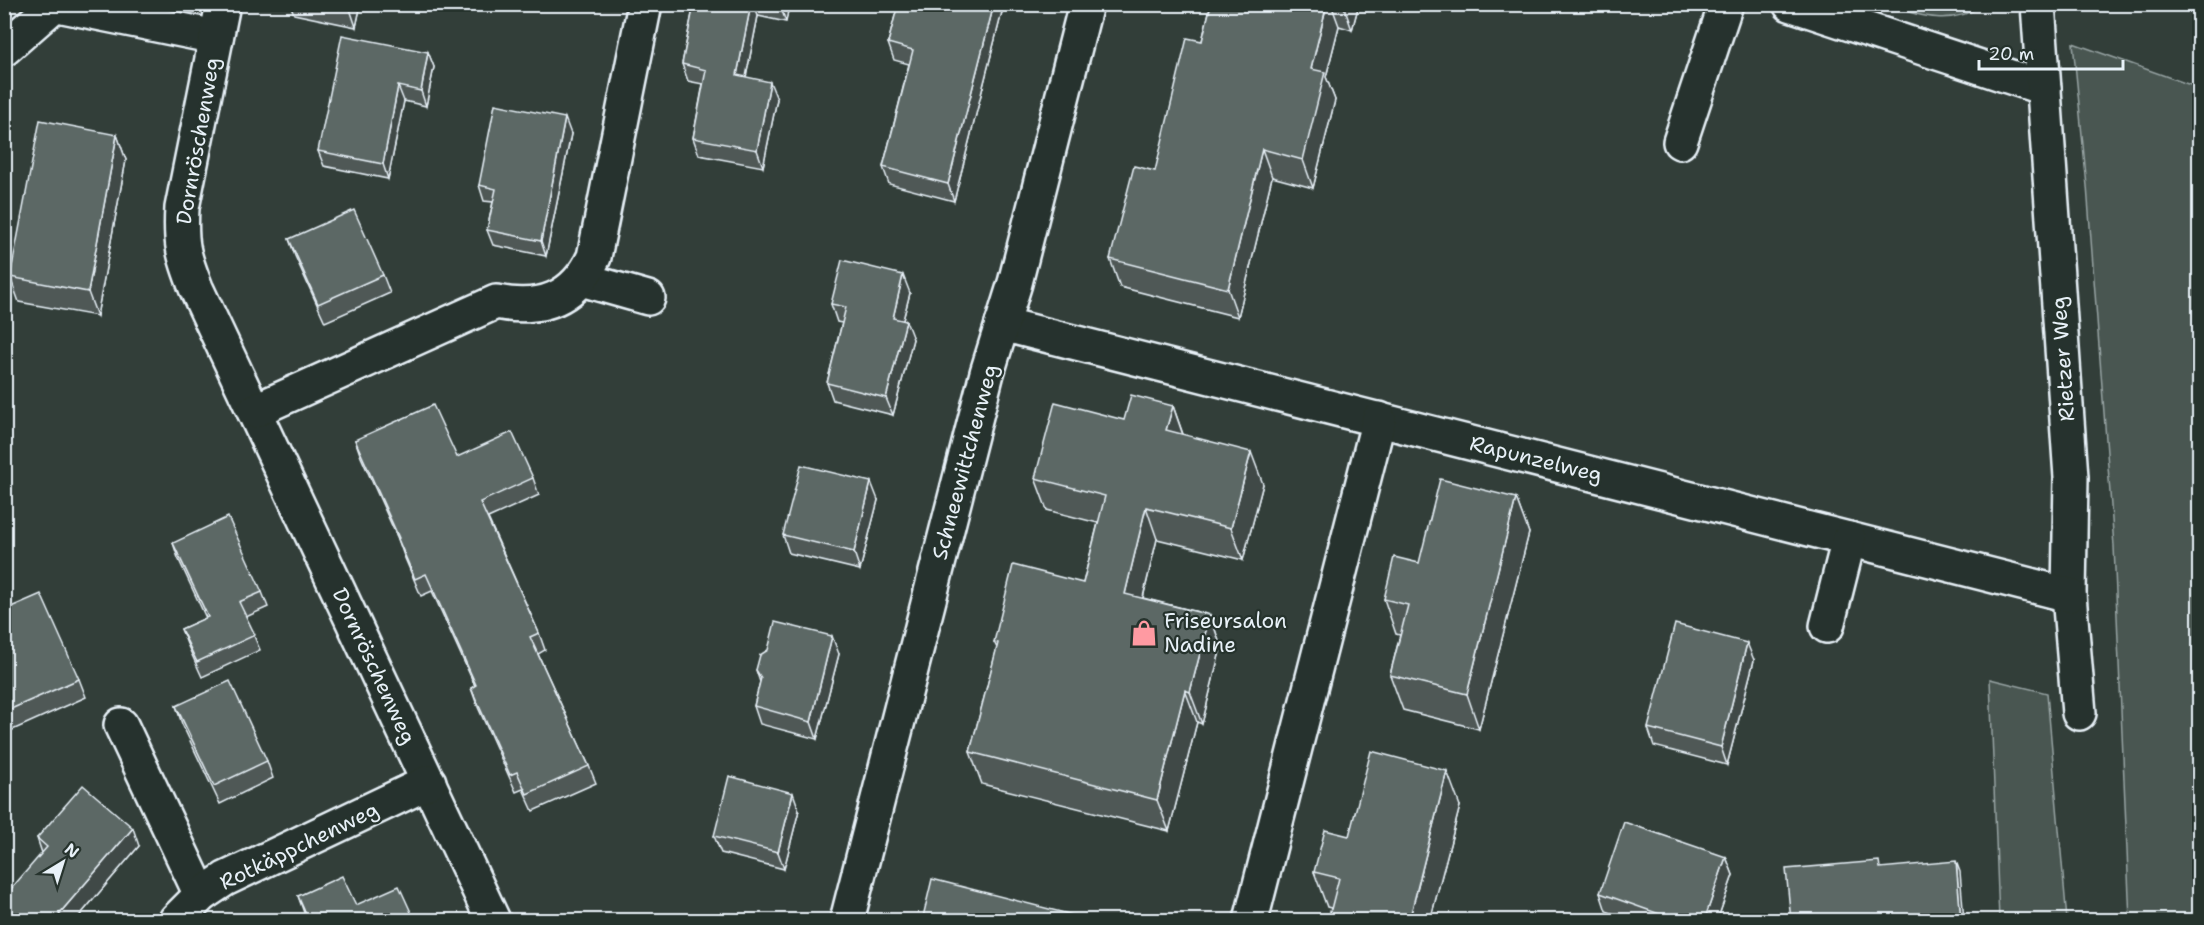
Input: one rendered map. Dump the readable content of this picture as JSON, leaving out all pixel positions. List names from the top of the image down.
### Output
{
  "streets": {
    "street": [
      "Dornröschenweg",
      "Rietzer Weg",
      "Rapunzelweg",
      "Schneewittchenweg",
      "Rotkäppchenweg"
    ]
  },
  "crossings": [
    ["Dornröschenweg", "Rotkäppchenweg"],
    ["Rietzer Weg", "Rapunzelweg"],
    ["Rapunzelweg", "Schneewittchenweg"]
  ],
  "places": {
    "shop": ["Friseursalon Nadine"]
  },
  "scale_bar": "20 m",
  "north": "top right"
}
